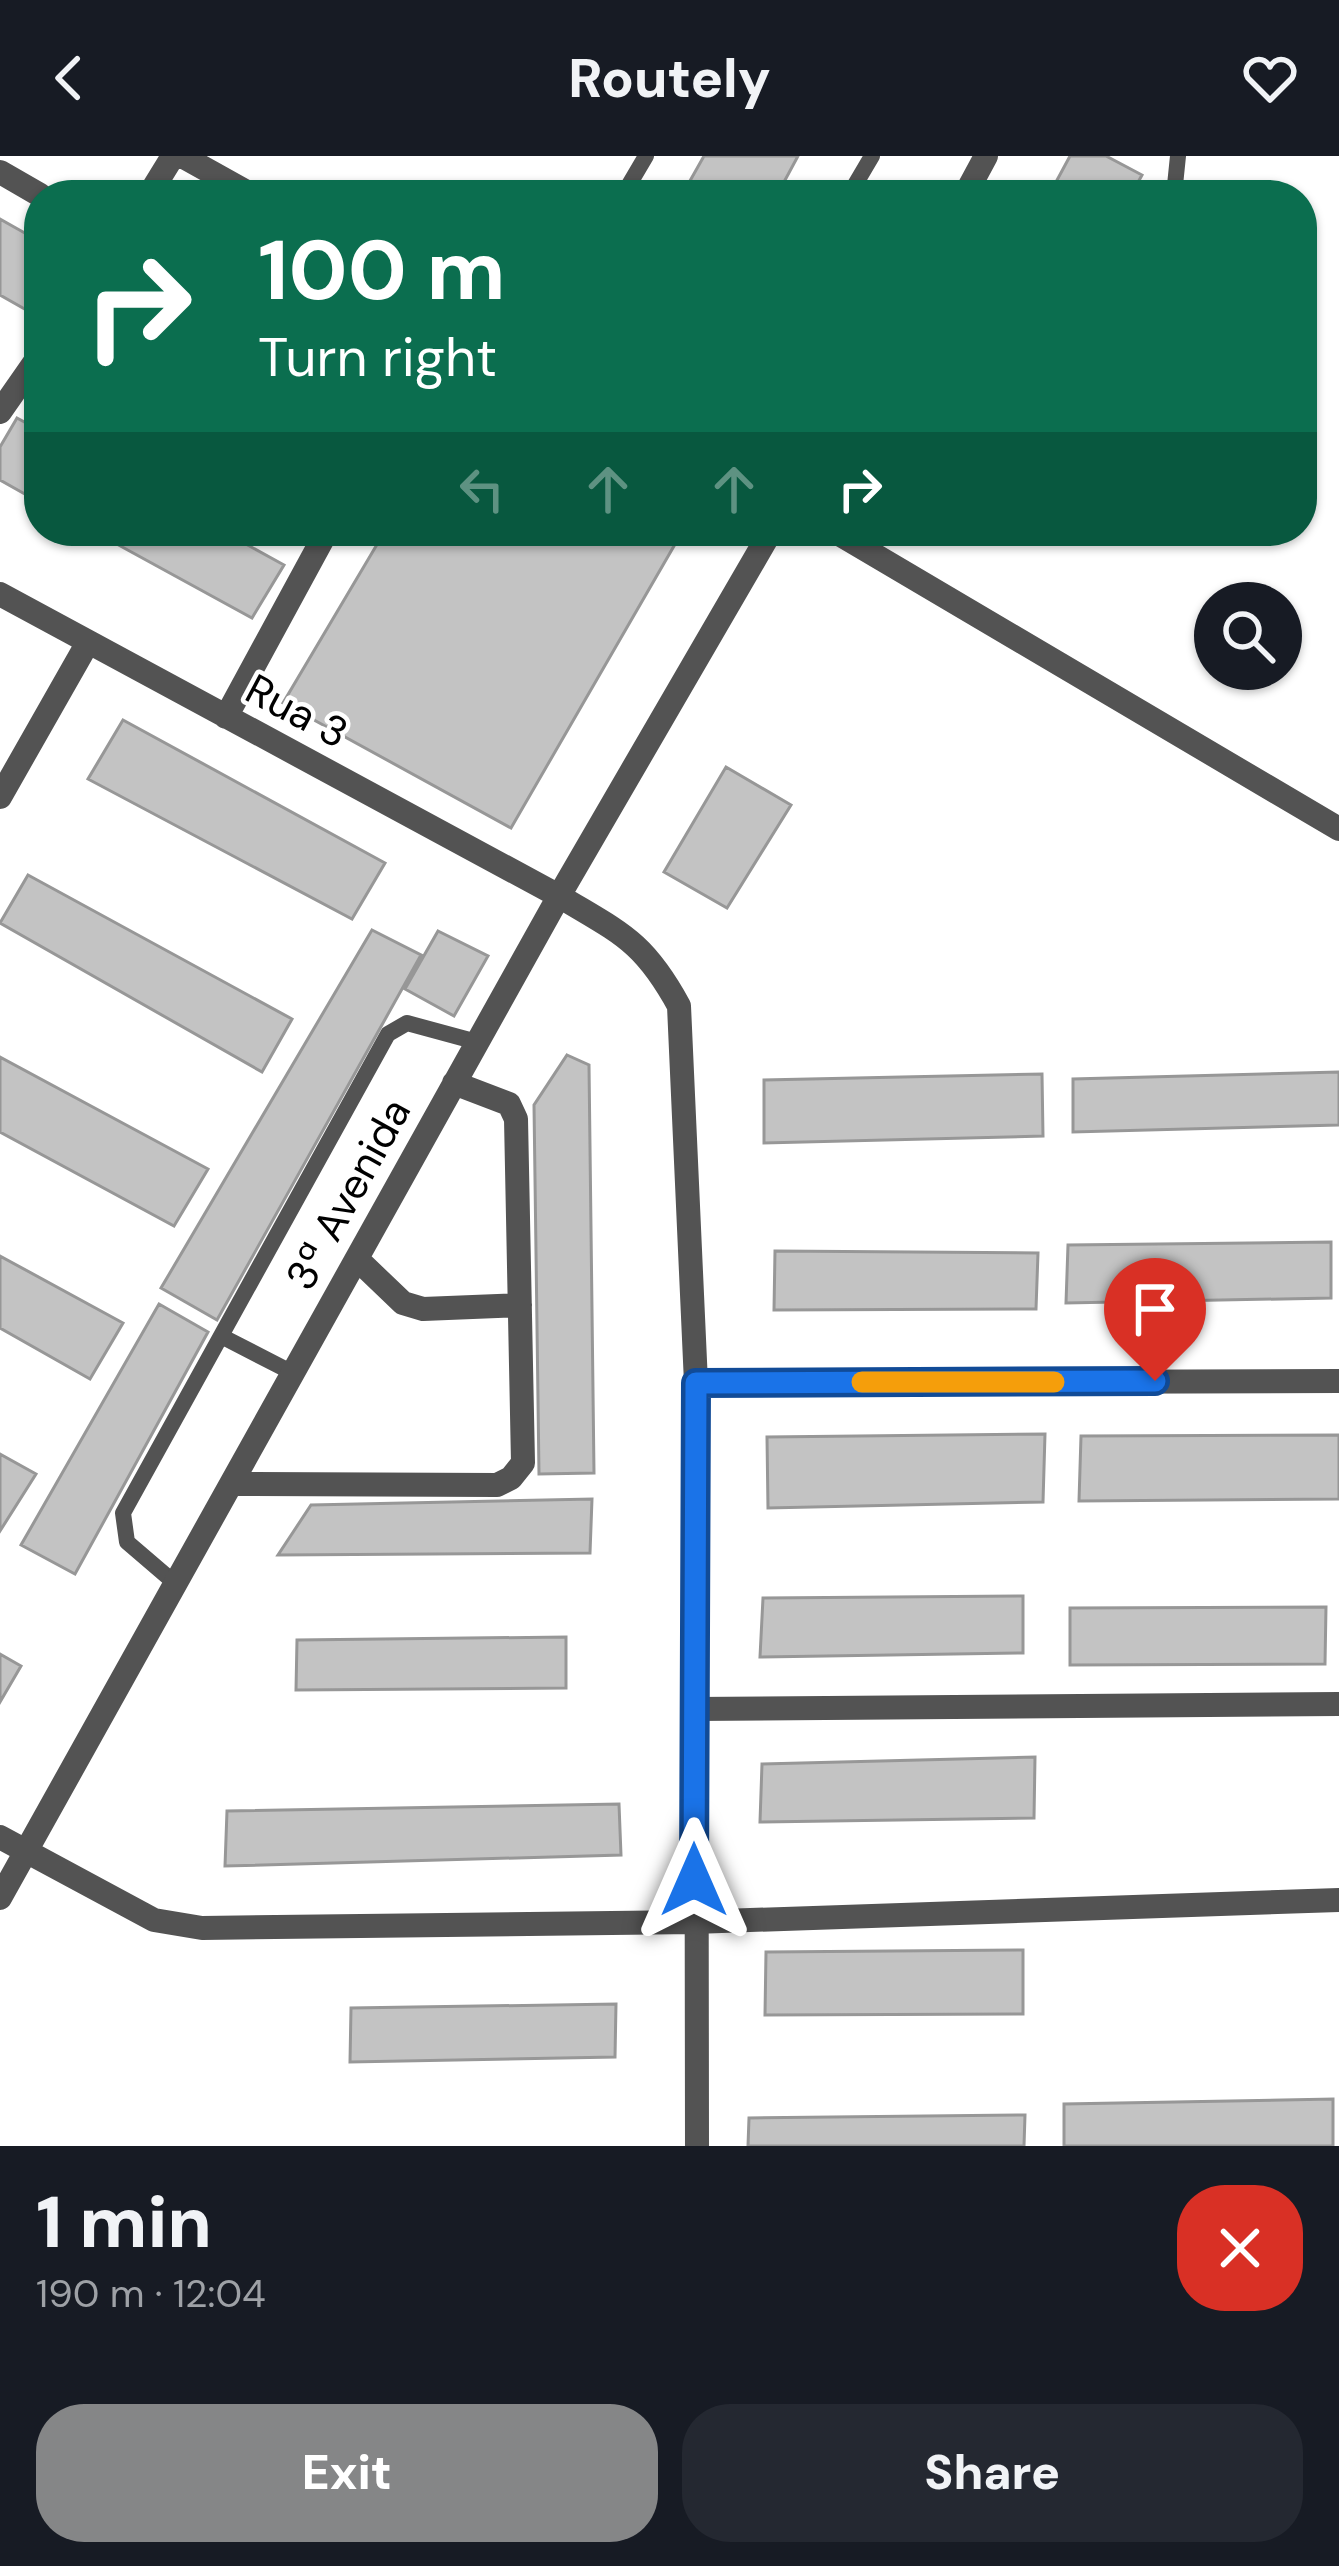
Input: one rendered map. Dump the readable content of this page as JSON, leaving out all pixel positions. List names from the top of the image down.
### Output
{
  "streets": {
    "street": ["Rua 3", "3ª Avenida"]
  },
  "crossings": [
    ["Rua 3", "3ª Avenida"]
  ],
  "page": {
    "header": "Routely",
    "turn": ["100 m", "Turn right"],
    "heading": ["1 min", "190 m · 12:04"],
    "buttons": ["Exit", "Share"]
  }
}
